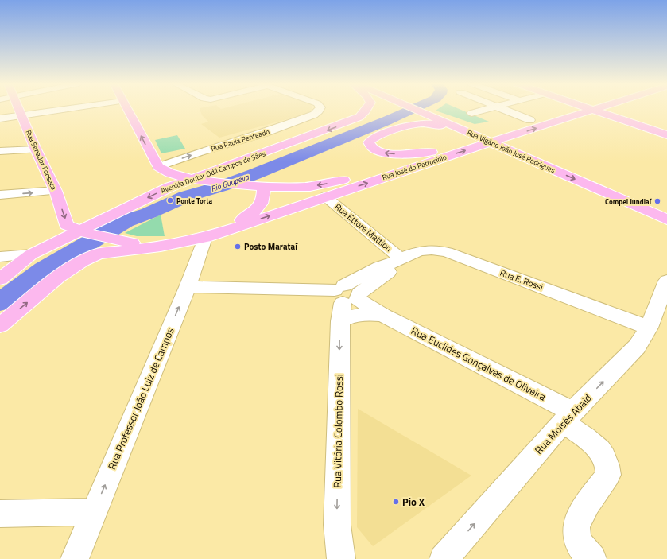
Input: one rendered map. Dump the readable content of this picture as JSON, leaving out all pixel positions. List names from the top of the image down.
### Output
{
  "streets": {
    "main road": [
      "Rua Vigário João José Rodrigues",
      "Rua Senador Fonseca",
      "Rua José do Patrocínio",
      "Avenida Doutor Odil Campos de Sáes"
    ],
    "street": [
      "Rua Paula Penteado",
      "Rua Ettore Mattion",
      "Rua E. Rossi",
      "Rua Euclides Gonçalves de Oliveira",
      "Rua Professor João Luiz de Campos",
      "Rua Moisés Abaid",
      "Rua Vitória Colombo Rossi"
    ]
  },
  "crossings": [
    ["Rua Vigário João José Rodrigues", "Rua José do Patrocínio"],
    ["Rua Senador Fonseca", "Rua José do Patrocínio"],
    ["Rua Senador Fonseca", "Avenida Doutor Odil Campos de Sáes"],
    ["Rua José do Patrocínio", "Avenida Doutor Odil Campos de Sáes"],
    ["Rua José do Patrocínio", "Rua Ettore Mattion"],
    ["Rua José do Patrocínio", "Rua Professor João Luiz de Campos"],
    ["Rua Ettore Mattion", "Rua E. Rossi"],
    ["Rua E. Rossi", "Rua Moisés Abaid"],
    ["Rua Euclides Gonçalves de Oliveira", "Rua Professor João Luiz de Campos"],
    ["Rua Euclides Gonçalves de Oliveira", "Rua Moisés Abaid"],
    ["Rua Euclides Gonçalves de Oliveira", "Rua Vitória Colombo Rossi"]
  ],
  "one_way": [
    "Rua Paula Penteado",
    "Avenida Doutor Odil Campos de Sáes",
    "Rua Professor João Luiz de Campos",
    "Rua Moisés Abaid",
    "Rua Vitória Colombo Rossi"
  ],
  "water": ["Rio Guapeva"],
  "places": [
    "Ponte Torta",
    "Compel Jundiaí",
    "Posto Marataí",
    "Pio X"
  ]
}
